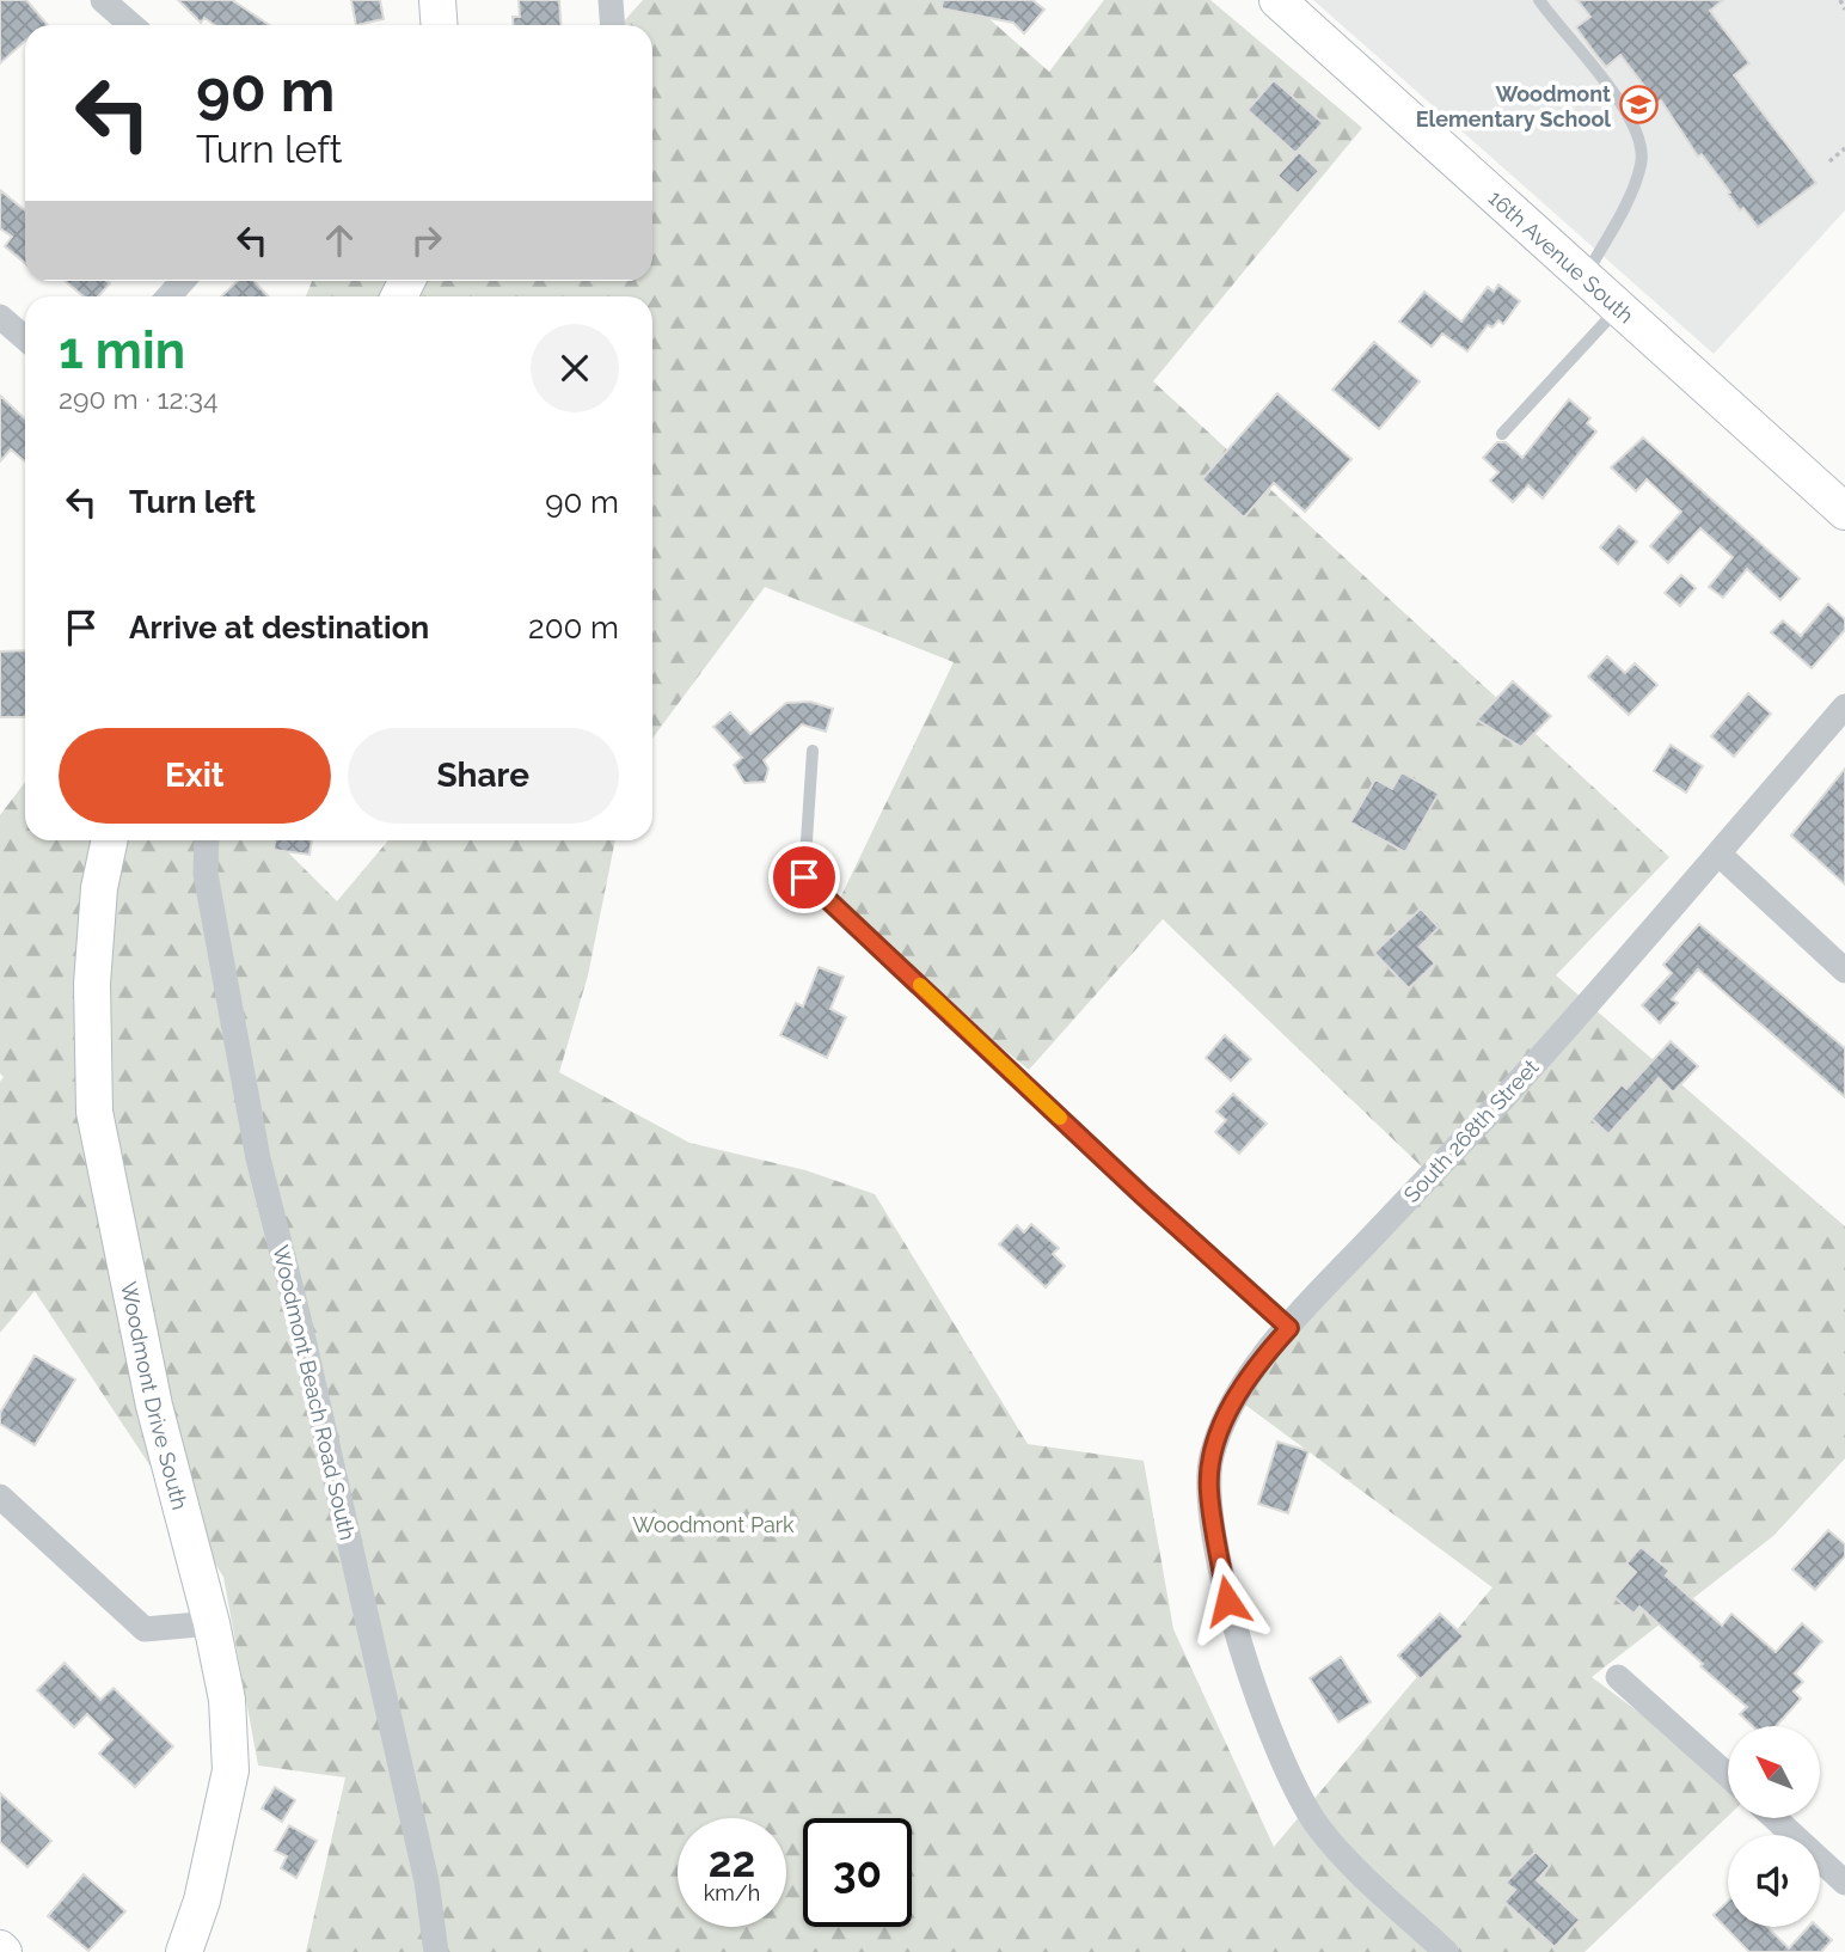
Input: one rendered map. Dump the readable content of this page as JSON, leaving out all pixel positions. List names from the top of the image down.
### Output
{
  "streets": {
    "main road": ["16th Avenue South", "Woodmont Drive South"],
    "street": ["South 268th Street", "Woodmont Beach Road South"]
  },
  "parks": ["Woodmont Park"],
  "places": {
    "school or university": ["Woodmont Elementary School"]
  },
  "north": "top left",
  "page": {
    "turn": ["90 m", "Turn left"],
    "heading": ["1 min", "290 m · 12:34"],
    "list": [
      {
        "name": "Turn left",
        "value": "90 m"
      },
      {
        "name": "Arrive at destination",
        "value": "200 m"
      }
    ],
    "buttons": ["Exit", "Share"],
    "speed": "22 km/h",
    "limit": "30"
  }
}
